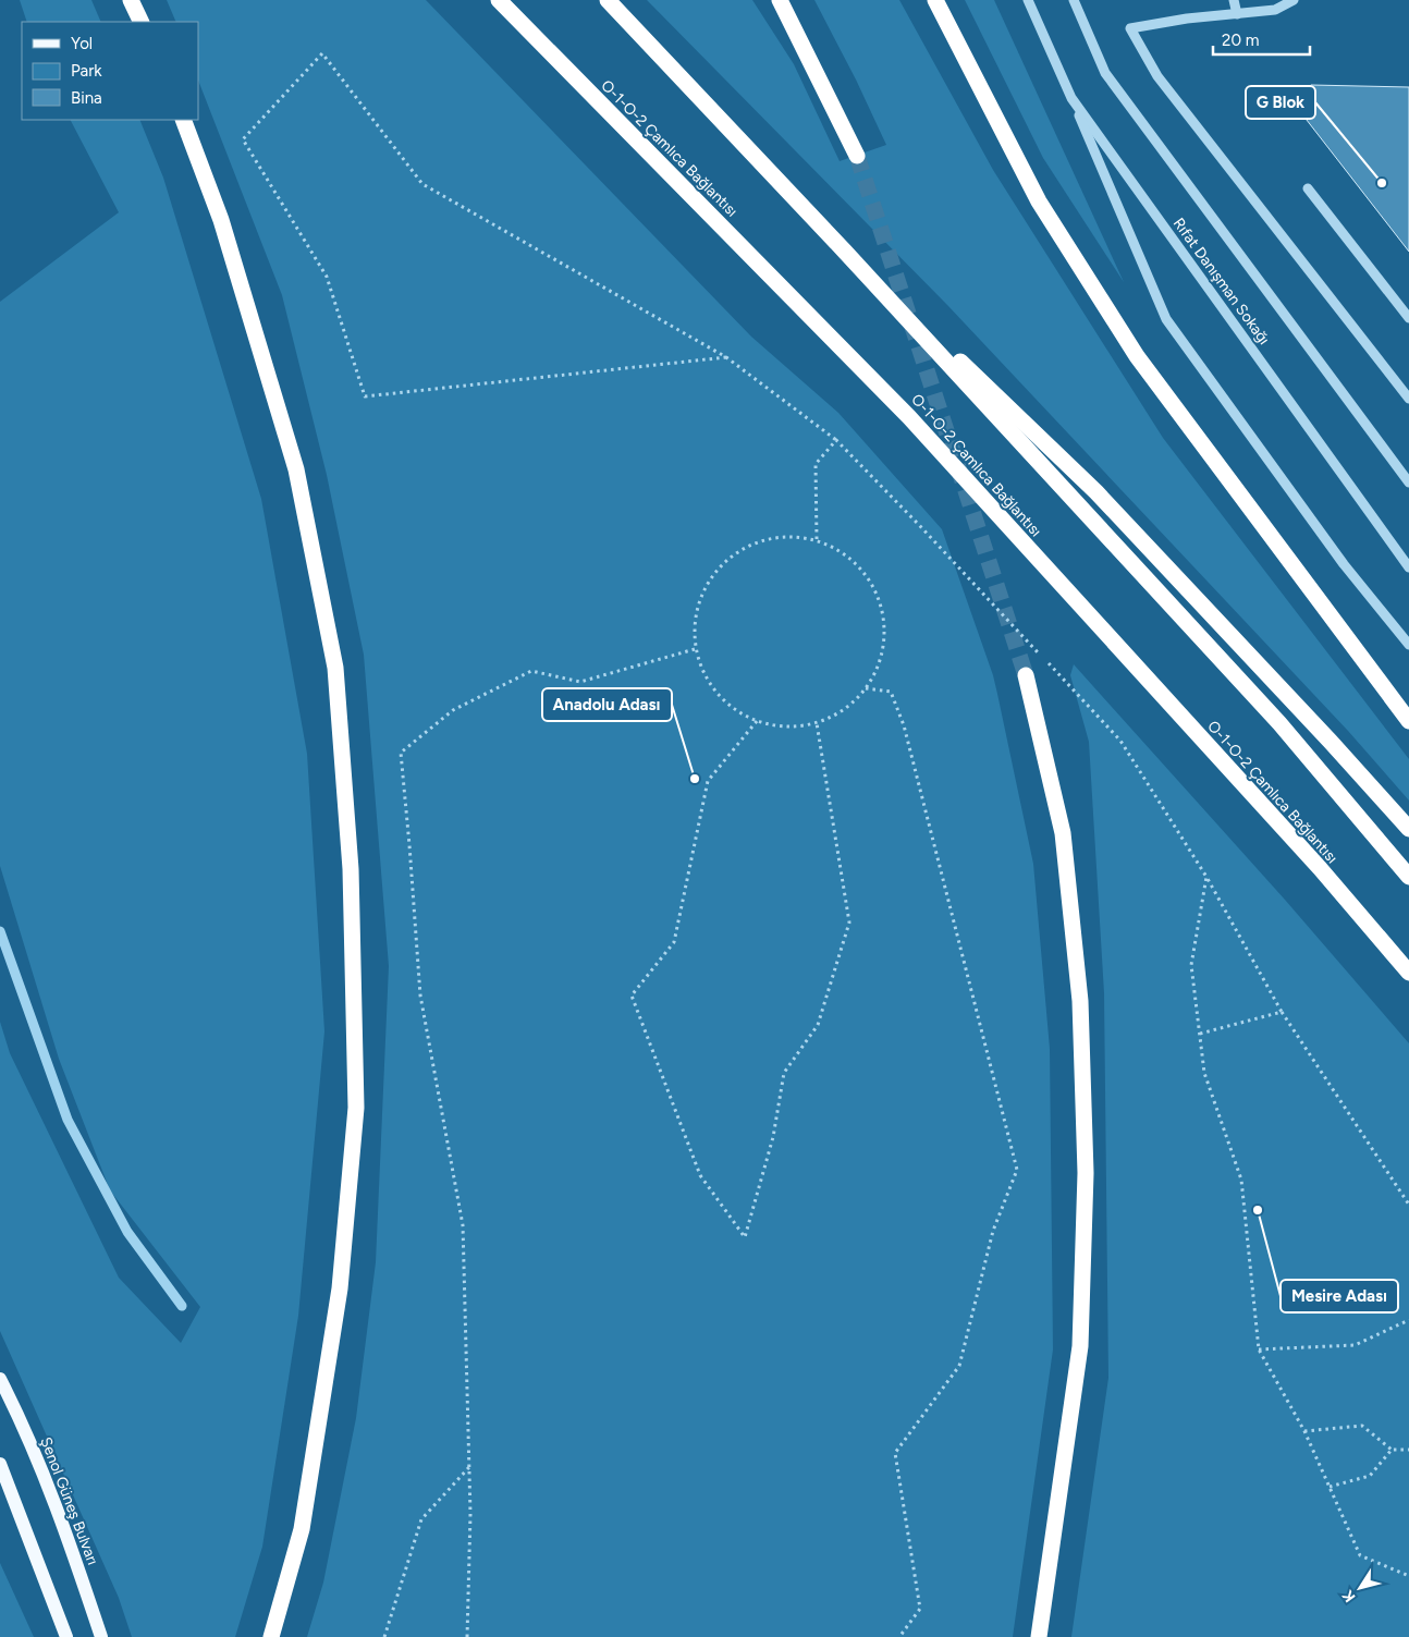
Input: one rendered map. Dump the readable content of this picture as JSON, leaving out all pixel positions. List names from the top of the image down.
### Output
{
  "streets": {
    "highway": ["O-1-O-2 Çamlıca Bağlantısı"],
    "main road": ["Şenol Güneş Bulvarı"],
    "street": ["Rıfat Danışman Sokağı"]
  },
  "places": ["G Blok", "Anadolu Adası", "Mesire Adası"],
  "legend": ["Yol", "Park", "Bina"],
  "scale_bar": "20 m",
  "north": "bottom left"
}
